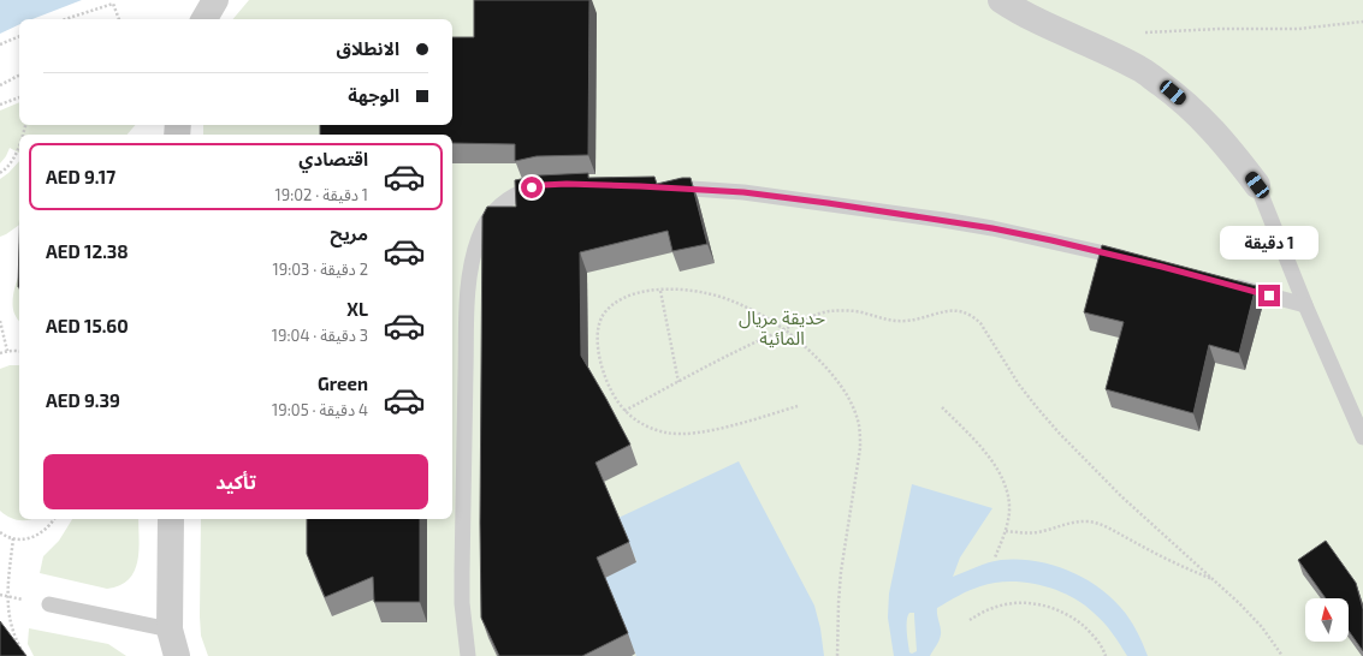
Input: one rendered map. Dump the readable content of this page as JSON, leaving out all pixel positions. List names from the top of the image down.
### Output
{
  "parks": ["حديقة مريال المائية"],
  "north": "top",
  "page": {
    "banner": ["الانطلاق", "الوجهة"],
    "list": [
      {
        "name": "اقتصادي",
        "note": "1 دقيقة · 19:02",
        "value": "AED 9.17"
      },
      {
        "name": "مريح",
        "note": "2 دقيقة · 19:03",
        "value": "AED 12.38"
      },
      {
        "name": "XL",
        "note": "3 دقيقة · 19:04",
        "value": "AED 15.60"
      },
      {
        "name": "Green",
        "note": "4 دقيقة · 19:05",
        "value": "AED 9.39"
      }
    ],
    "bubble": "1 دقيقة",
    "buttons": "تأكيد"
  }
}
